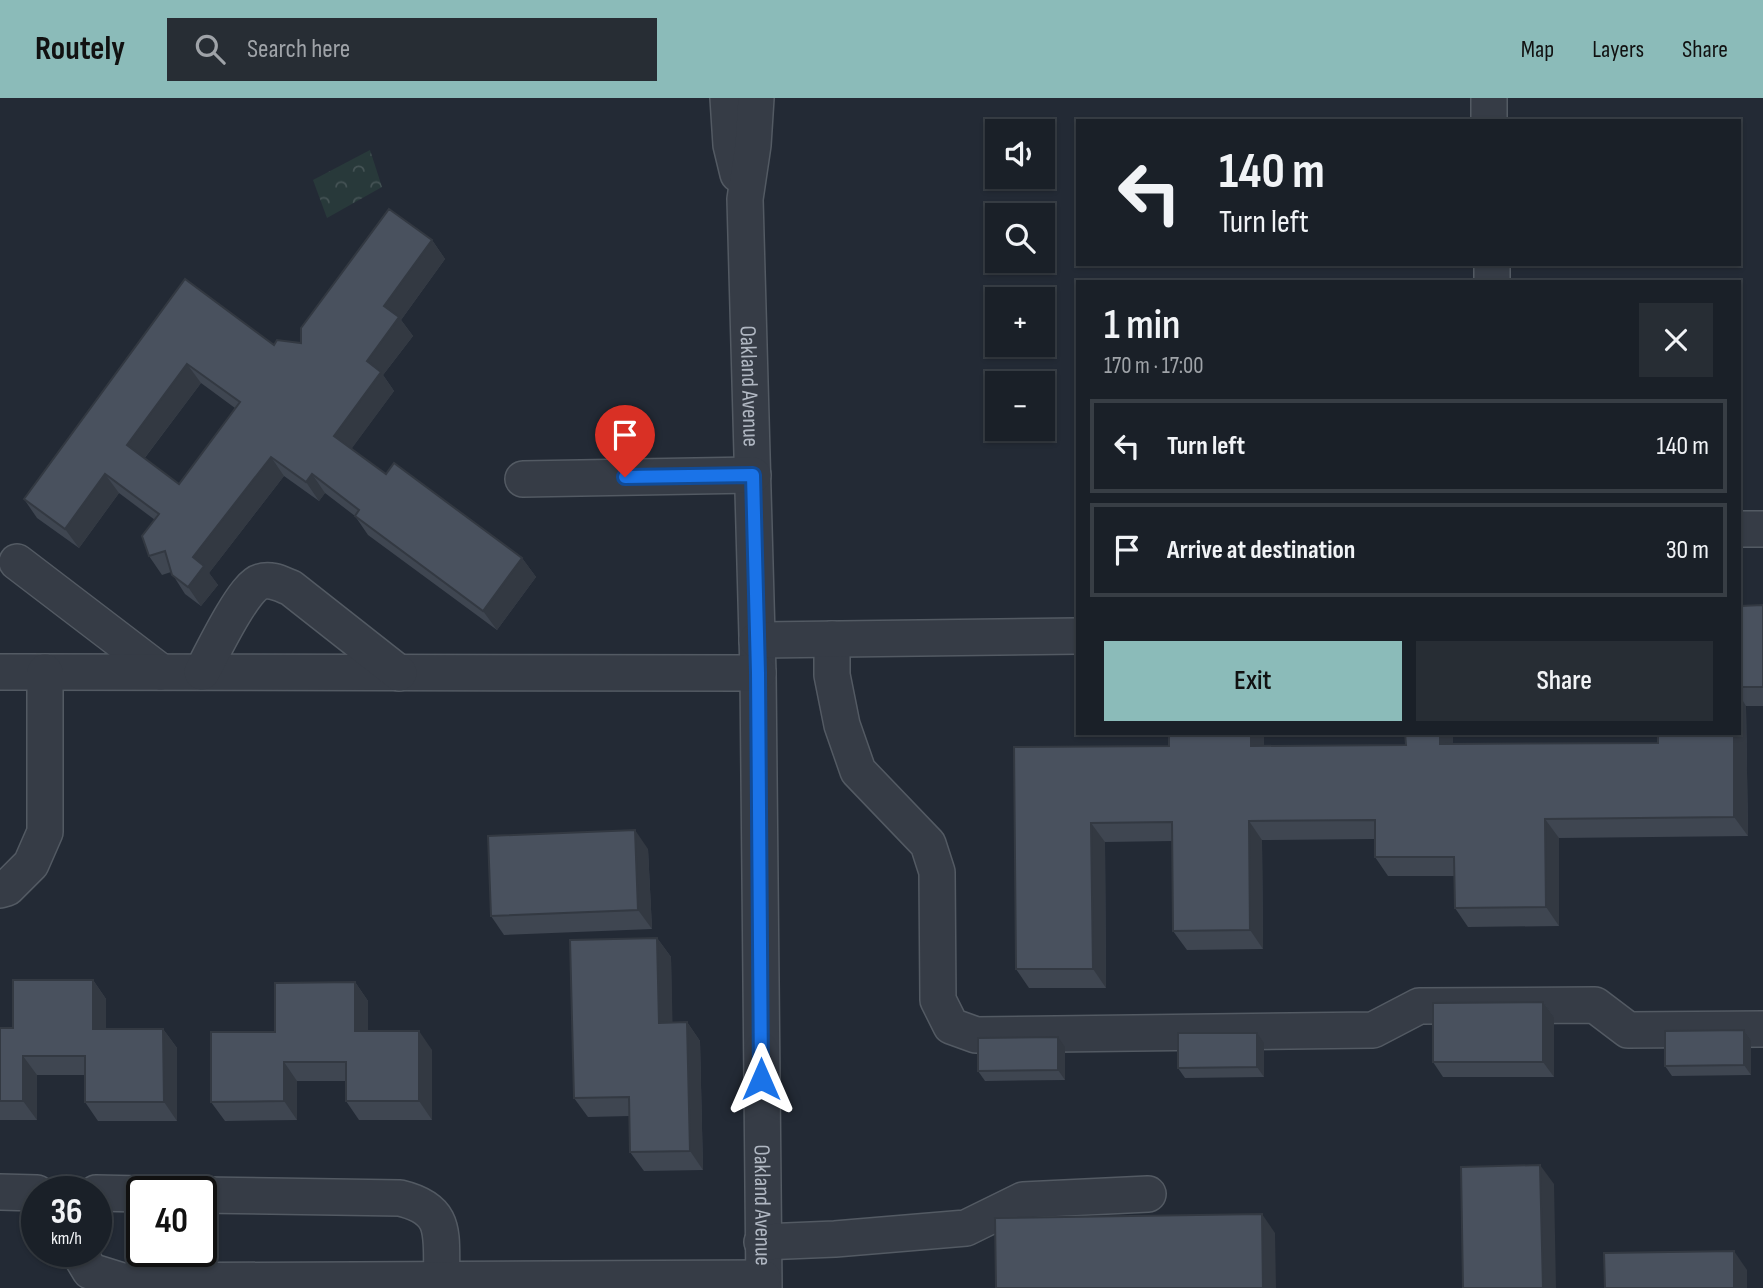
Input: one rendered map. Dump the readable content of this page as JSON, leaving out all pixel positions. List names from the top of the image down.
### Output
{
  "streets": {
    "street": ["Oakland Avenue"]
  },
  "page": {
    "header": "Routely",
    "search": "Search here",
    "nav": ["Map", "Layers", "Share"],
    "map_buttons": ["+", "−"],
    "turn": ["140 m", "Turn left"],
    "heading": ["1 min", "170 m · 17:00"],
    "list": [
      {
        "name": "Turn left",
        "value": "140 m"
      },
      {
        "name": "Arrive at destination",
        "value": "30 m"
      }
    ],
    "buttons": ["Exit", "Share"],
    "speed": "36 km/h",
    "limit": "40"
  }
}
